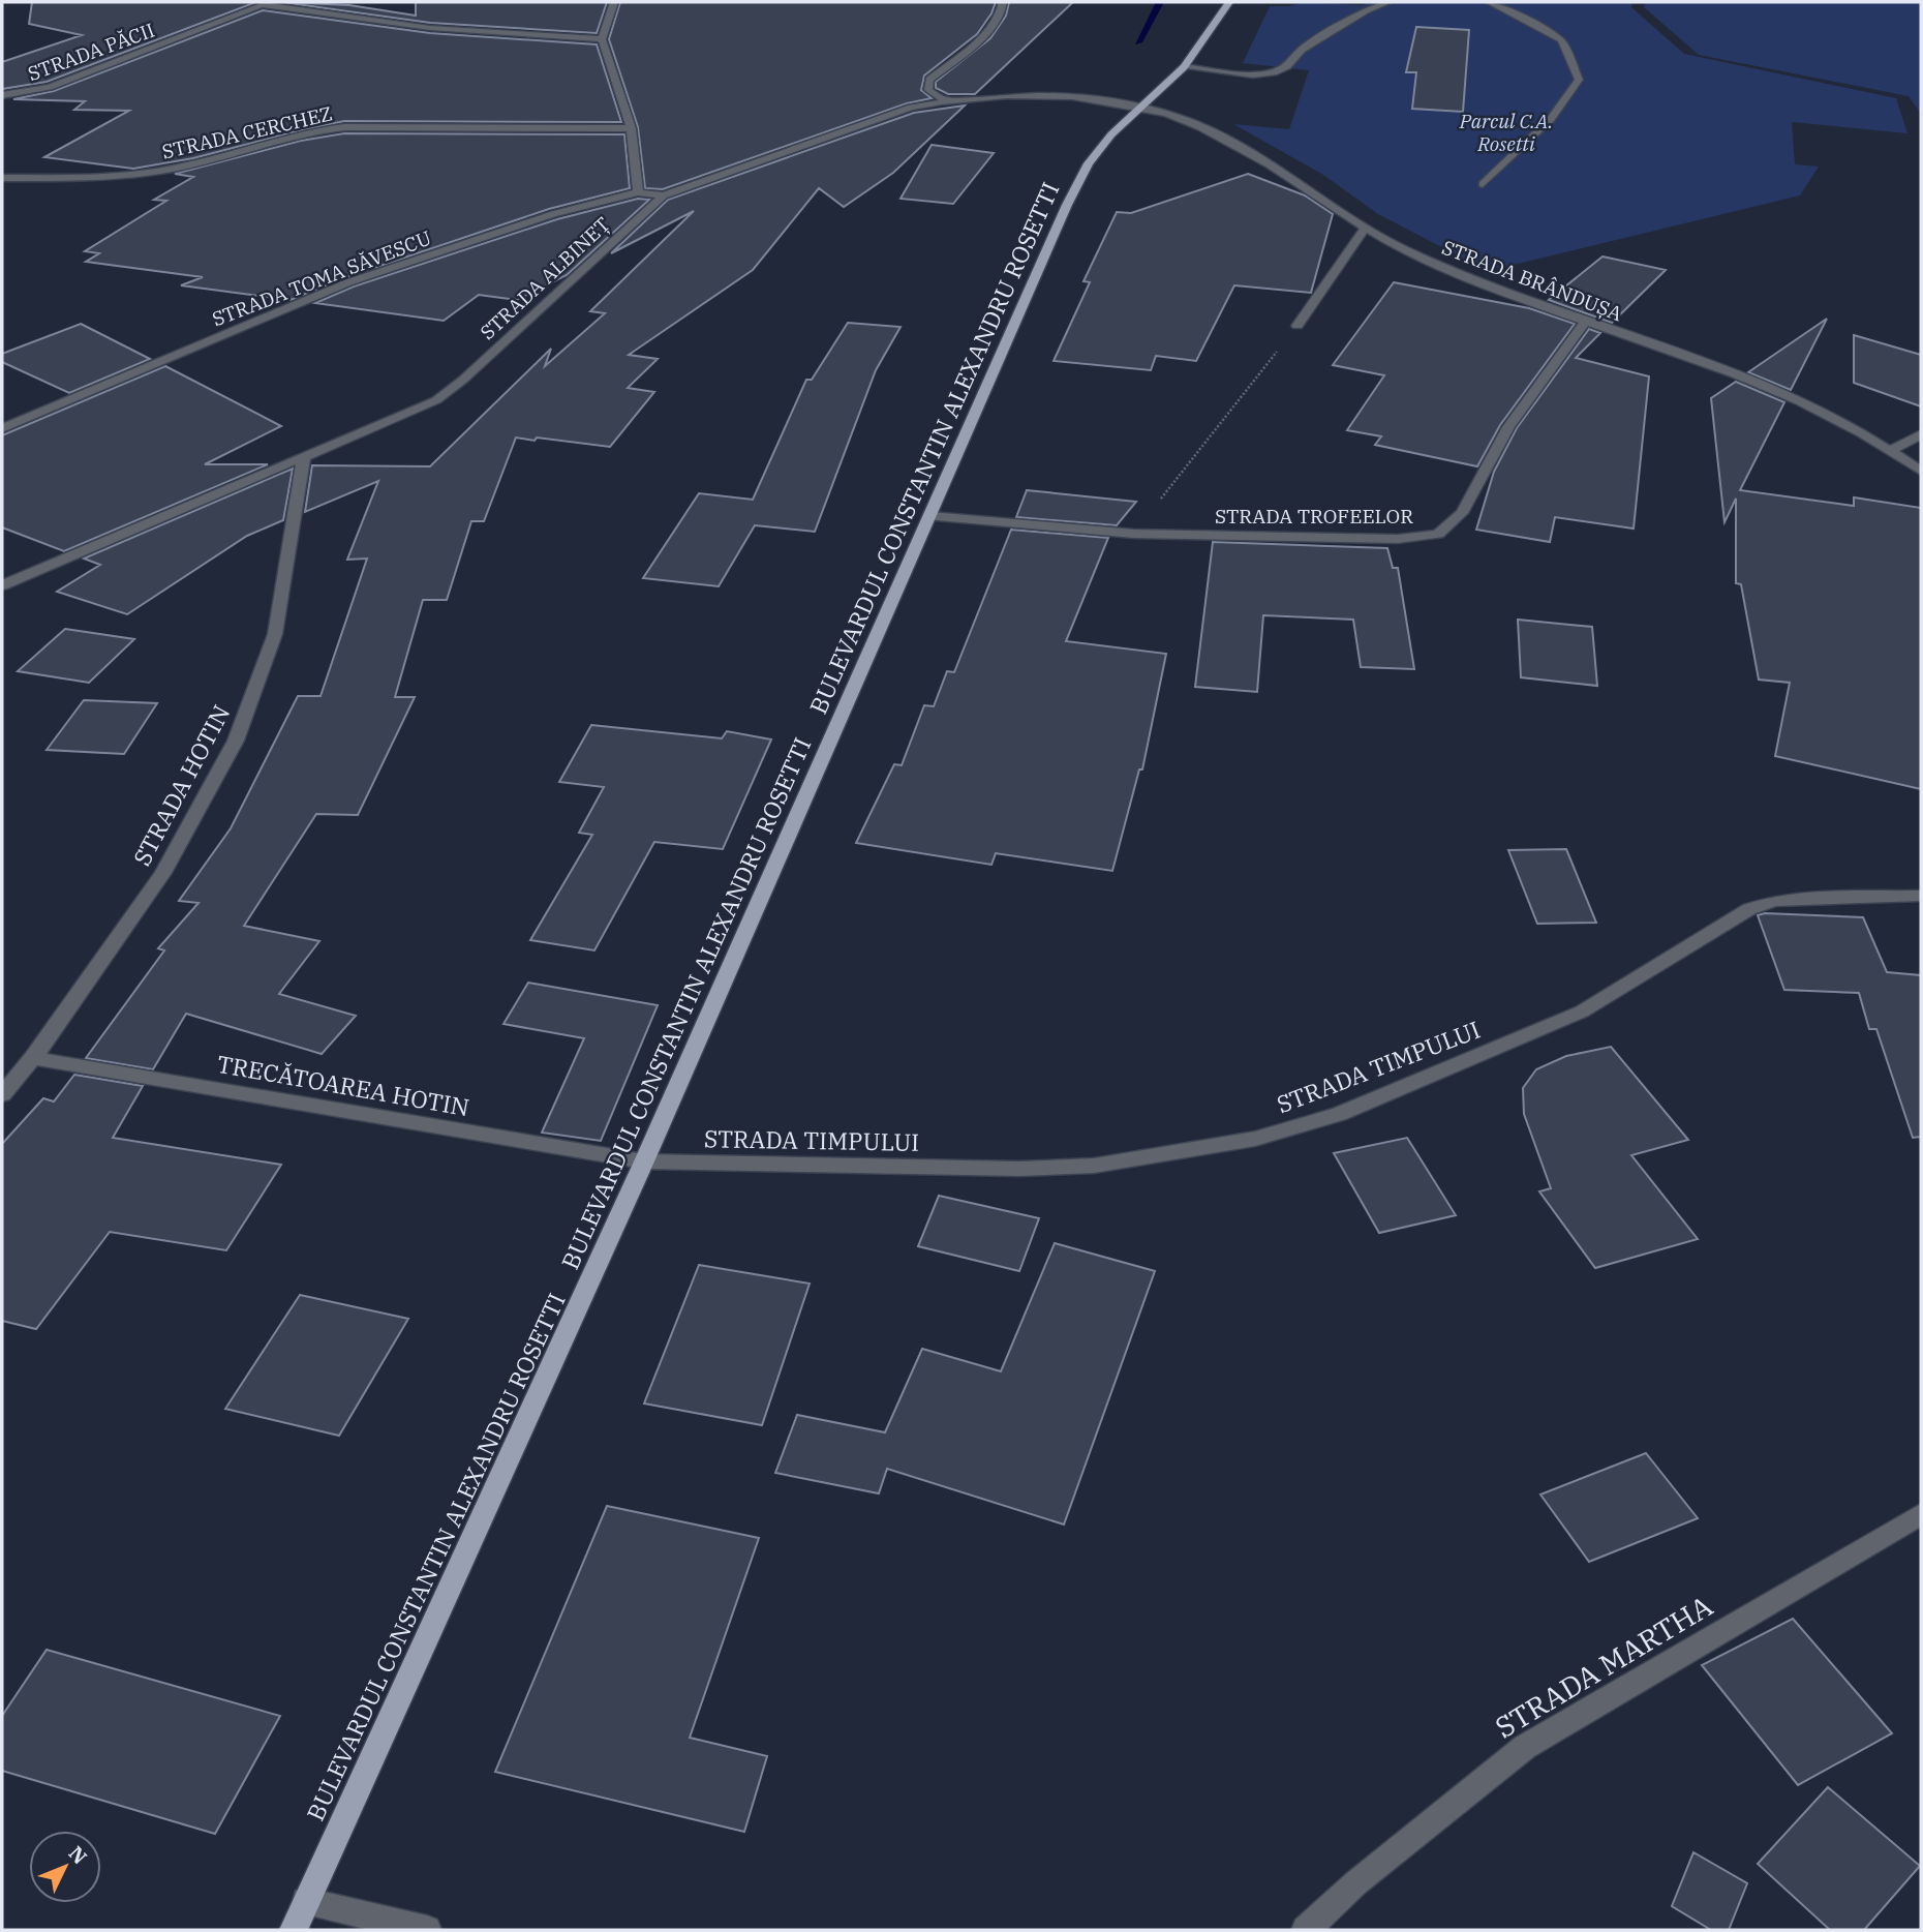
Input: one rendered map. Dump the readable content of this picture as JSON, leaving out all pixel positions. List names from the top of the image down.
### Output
{
  "streets": {
    "main road": ["BULEVARDUL CONSTANTIN ALEXANDRU ROSETTI"],
    "street": [
      "STRADA PĂCII",
      "STRADA CERCHEZ",
      "STRADA TOMA SĂVESCU",
      "STRADA ALBINEȚ",
      "STRADA BRÂNDUȘA",
      "STRADA TROFEELOR",
      "STRADA HOTIN",
      "STRADA TIMPULUI",
      "TRECĂTOAREA HOTIN",
      "STRADA MARTHA"
    ]
  },
  "crossings": [
    ["STRADA TOMA SĂVESCU", "STRADA ALBINEȚ"],
    ["STRADA ALBINEȚ", "STRADA BRÂNDUȘA"],
    ["STRADA ALBINEȚ", "BULEVARDUL CONSTANTIN ALEXANDRU ROSETTI"],
    ["STRADA ALBINEȚ", "STRADA HOTIN"],
    ["STRADA BRÂNDUȘA", "BULEVARDUL CONSTANTIN ALEXANDRU ROSETTI"],
    ["STRADA BRÂNDUȘA", "STRADA TROFEELOR"],
    ["BULEVARDUL CONSTANTIN ALEXANDRU ROSETTI", "STRADA TROFEELOR"],
    ["BULEVARDUL CONSTANTIN ALEXANDRU ROSETTI", "STRADA TIMPULUI"],
    ["BULEVARDUL CONSTANTIN ALEXANDRU ROSETTI", "TRECĂTOAREA HOTIN"],
    ["STRADA HOTIN", "TRECĂTOAREA HOTIN"],
    ["STRADA TIMPULUI", "TRECĂTOAREA HOTIN"]
  ],
  "parks": ["Parcul C.A. Rosetti"],
  "north": "top right"
}
